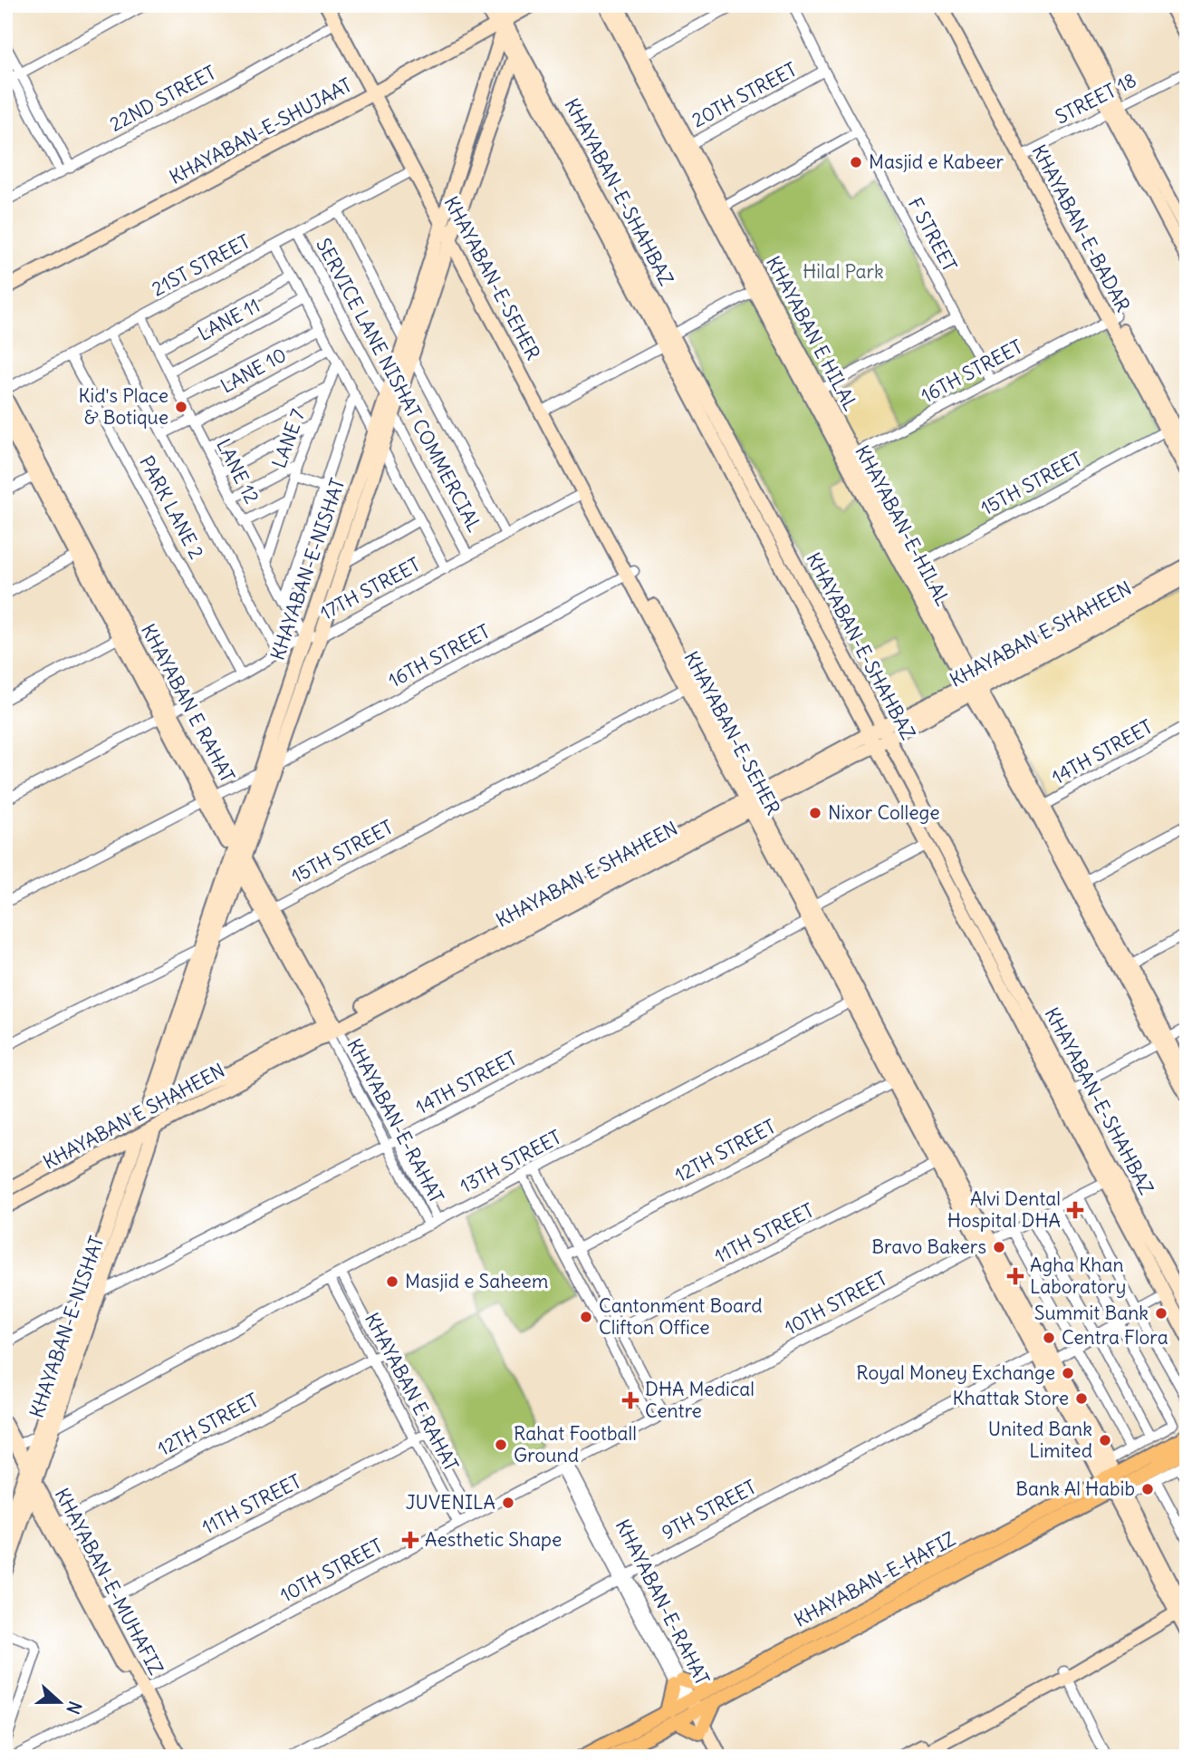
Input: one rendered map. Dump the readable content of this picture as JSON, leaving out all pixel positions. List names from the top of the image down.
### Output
{
  "streets": {
    "main road": ["KHAYABAN-E-HAFIZ"],
    "street": [
      "20TH STREET",
      "22ND STREET",
      "STREET 18",
      "KHAYABAN-E-SHUJAAT",
      "KHAYABAN-E-SHAHBAZ",
      "KHAYABAN-E-BADAR",
      "F STREET",
      "21ST STREET",
      "KHAYABAN-E-SEHER",
      "LANE 11",
      "KHAYABAN E HILAL",
      "LANE 10",
      "16TH STREET",
      "SERVICE LANE NISHAT COMMERCIAL",
      "LANE 7",
      "LANE 12",
      "15TH STREET",
      "PARK LANE 2",
      "KHAYABAN-E-HILAL",
      "KHAYABAN-E-NISHAT",
      "17TH STREET",
      "KHAYABAN E SHAHEEN",
      "KHAYABAN E RAHAT",
      "14TH STREET",
      "KHAYABAN-E-RAHAT",
      "12TH STREET",
      "13TH STREET",
      "11TH STREET",
      "10TH STREET",
      "9TH STREET",
      "KHAYABAN-E-MUHAFIZ"
    ]
  },
  "crossings": [
    ["20TH STREET", "F STREET"],
    ["22ND STREET", "KHAYABAN-E-SEHER"],
    ["STREET 18", "KHAYABAN-E-BADAR"],
    ["KHAYABAN-E-SHUJAAT", "KHAYABAN-E-SEHER"],
    ["KHAYABAN-E-SHAHBAZ", "KHAYABAN-E-NISHAT"],
    ["KHAYABAN-E-SHAHBAZ", "KHAYABAN E SHAHEEN"],
    ["KHAYABAN-E-SHAHBAZ", "14TH STREET"],
    ["KHAYABAN-E-SHAHBAZ", "10TH STREET"],
    ["KHAYABAN-E-SHAHBAZ", "9TH STREET"],
    ["KHAYABAN-E-BADAR", "16TH STREET"],
    ["KHAYABAN-E-BADAR", "15TH STREET"],
    ["F STREET", "16TH STREET"],
    ["21ST STREET", "KHAYABAN-E-SEHER"],
    ["21ST STREET", "SERVICE LANE NISHAT COMMERCIAL"],
    ["21ST STREET", "LANE 12"],
    ["21ST STREET", "PARK LANE 2"],
    ["KHAYABAN-E-SEHER", "16TH STREET"],
    ["KHAYABAN-E-SEHER", "15TH STREET"],
    ["KHAYABAN-E-SEHER", "KHAYABAN-E-NISHAT"],
    ["KHAYABAN-E-SEHER", "17TH STREET"],
    ["KHAYABAN-E-SEHER", "KHAYABAN E SHAHEEN"],
    ["KHAYABAN-E-SEHER", "14TH STREET"],
    ["KHAYABAN-E-SEHER", "12TH STREET"],
    ["KHAYABAN-E-SEHER", "13TH STREET"],
    ["KHAYABAN-E-SEHER", "11TH STREET"],
    ["KHAYABAN-E-SEHER", "10TH STREET"],
    ["KHAYABAN-E-SEHER", "9TH STREET"],
    ["KHAYABAN-E-SEHER", "KHAYABAN-E-HAFIZ"],
    ["LANE 11", "LANE 12"],
    ["KHAYABAN E HILAL", "16TH STREET"],
    ["KHAYABAN E HILAL", "15TH STREET"],
    ["KHAYABAN E HILAL", "KHAYABAN-E-HILAL"],
    ["LANE 10", "LANE 12"],
    ["16TH STREET", "KHAYABAN-E-NISHAT"],
    ["16TH STREET", "KHAYABAN E RAHAT"],
    ["SERVICE LANE NISHAT COMMERCIAL", "KHAYABAN-E-NISHAT"],
    ["SERVICE LANE NISHAT COMMERCIAL", "17TH STREET"],
    ["LANE 7", "LANE 12"],
    ["LANE 12", "KHAYABAN-E-NISHAT"],
    ["LANE 12", "17TH STREET"],
    ["15TH STREET", "KHAYABAN-E-HILAL"],
    ["15TH STREET", "KHAYABAN-E-NISHAT"],
    ["15TH STREET", "KHAYABAN E RAHAT"],
    ["PARK LANE 2", "17TH STREET"],
    ["KHAYABAN-E-HILAL", "KHAYABAN E SHAHEEN"],
    ["KHAYABAN-E-HILAL", "14TH STREET"],
    ["KHAYABAN-E-NISHAT", "17TH STREET"],
    ["KHAYABAN-E-NISHAT", "KHAYABAN E SHAHEEN"],
    ["KHAYABAN-E-NISHAT", "KHAYABAN E RAHAT"],
    ["KHAYABAN-E-NISHAT", "14TH STREET"],
    ["KHAYABAN-E-NISHAT", "13TH STREET"],
    ["KHAYABAN-E-NISHAT", "KHAYABAN-E-MUHAFIZ"],
    ["17TH STREET", "KHAYABAN E RAHAT"],
    ["KHAYABAN E SHAHEEN", "KHAYABAN E RAHAT"],
    ["KHAYABAN E SHAHEEN", "KHAYABAN-E-RAHAT"],
    ["KHAYABAN E RAHAT", "KHAYABAN-E-RAHAT"],
    ["KHAYABAN E RAHAT", "12TH STREET"],
    ["KHAYABAN E RAHAT", "13TH STREET"],
    ["KHAYABAN E RAHAT", "11TH STREET"],
    ["KHAYABAN E RAHAT", "10TH STREET"],
    ["14TH STREET", "KHAYABAN-E-RAHAT"],
    ["KHAYABAN-E-RAHAT", "13TH STREET"],
    ["KHAYABAN-E-RAHAT", "10TH STREET"],
    ["KHAYABAN-E-RAHAT", "9TH STREET"],
    ["KHAYABAN-E-RAHAT", "KHAYABAN-E-HAFIZ"],
    ["12TH STREET", "KHAYABAN-E-MUHAFIZ"],
    ["13TH STREET", "KHAYABAN-E-MUHAFIZ"],
    ["11TH STREET", "KHAYABAN-E-MUHAFIZ"],
    ["10TH STREET", "KHAYABAN-E-MUHAFIZ"]
  ],
  "parks": ["Hilal Park"],
  "places": {
    "other": [
      "Masjid e Kabeer",
      "Kid's Place & Botique",
      "Nixor College",
      "Bravo Bakers",
      "Masjid e Saheem",
      "Summit Bank",
      "Cantonment Board Clifton Office",
      "Centra Flora",
      "Royal Money Exchange",
      "Khattak Store",
      "United Bank Limited",
      "Rahat Football Ground",
      "Bank Al Habib",
      "JUVENILA"
    ],
    "health": [
      "Alvi Dental Hospital DHA",
      "Agha Khan Laboratory",
      "DHA Medical Centre",
      "Aesthetic Shape"
    ]
  },
  "north": "right"
}
